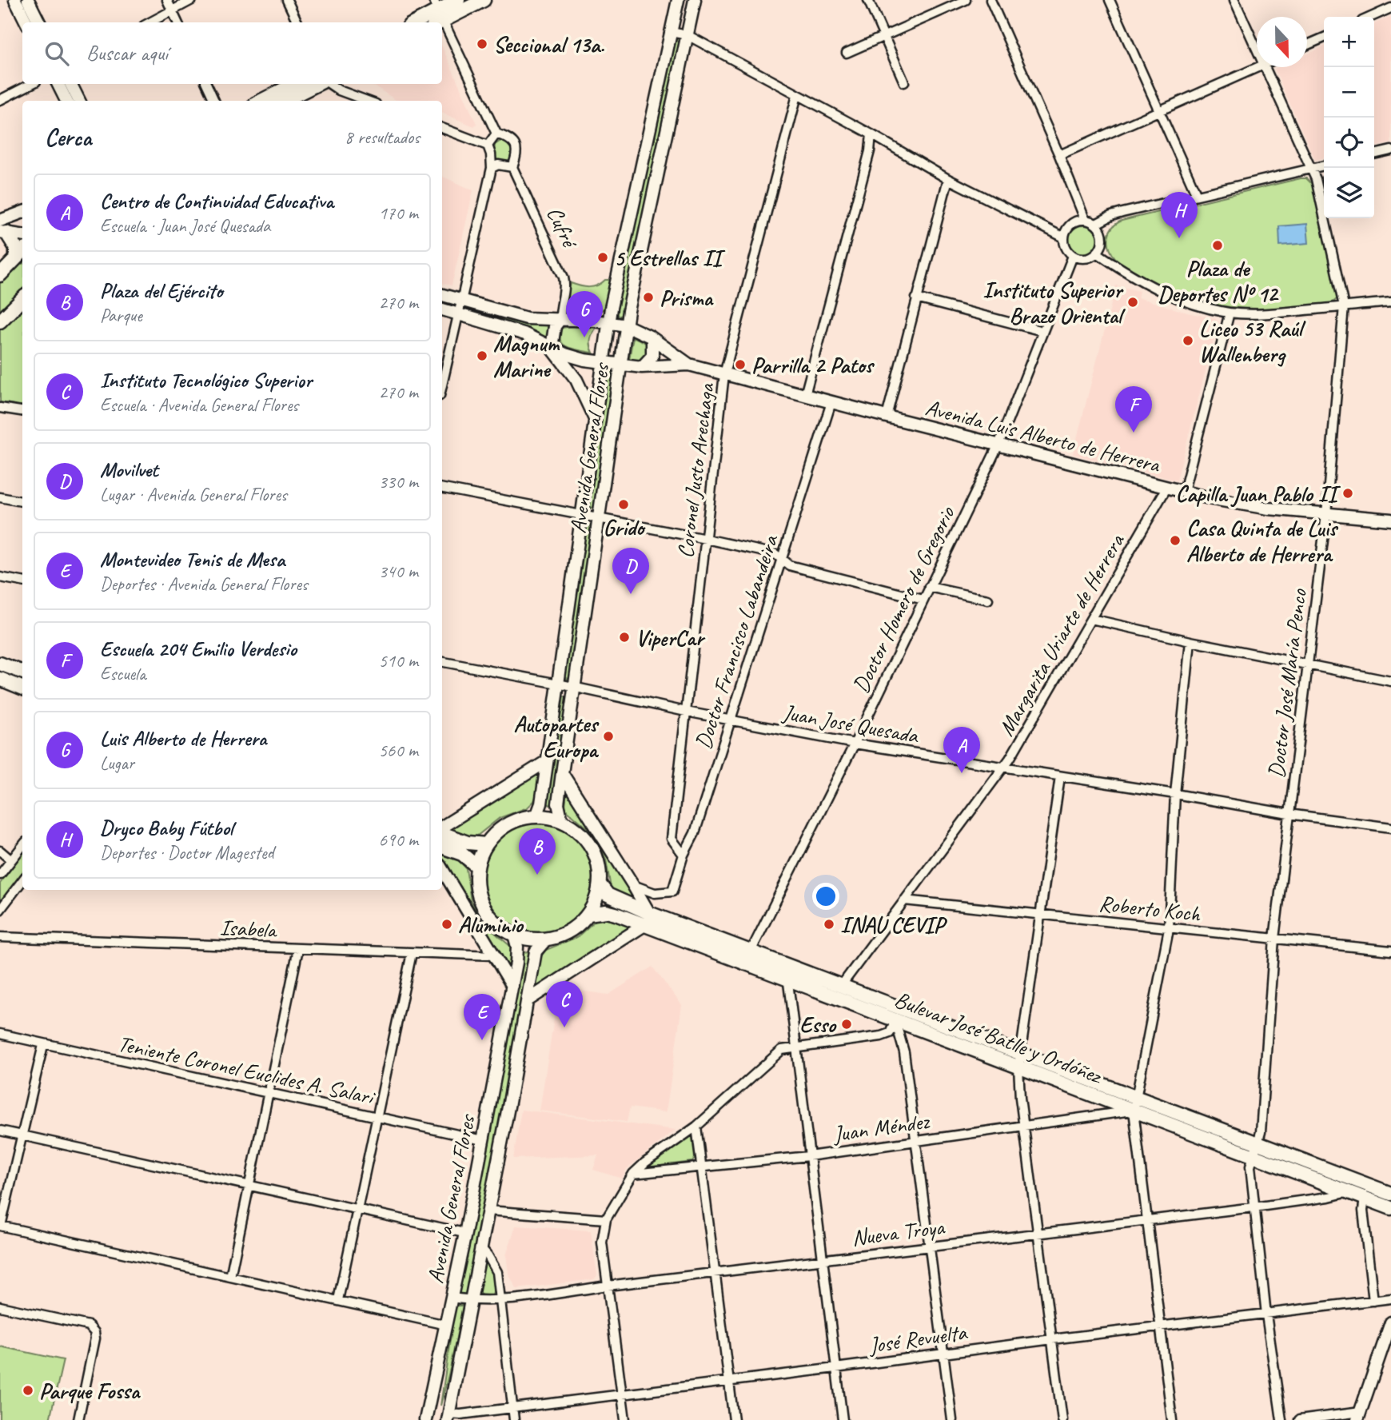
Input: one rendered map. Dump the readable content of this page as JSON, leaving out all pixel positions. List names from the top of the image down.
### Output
{
  "streets": {
    "main road": [
      "Cufré",
      "Avenida Luis Alberto de Herrera",
      "Avenida General Flores",
      "Bulevar José Batlle y Ordóñez"
    ],
    "street": [
      "Coronel Justo Arechaga",
      "Doctor Homero de Gregorio",
      "Margarita Uriarte de Herrera",
      "Doctor Francisco Labandeira",
      "Doctor José María Penco",
      "Juan José Quesada",
      "Roberto Koch",
      "Isabela",
      "Teniente Coronel Euclides A. Salari",
      "Juan Méndez",
      "Nueva Troya",
      "José Revuelta"
    ]
  },
  "crossings": [
    ["Cufré", "Avenida Luis Alberto de Herrera"],
    ["Avenida Luis Alberto de Herrera", "Avenida General Flores"],
    ["Avenida Luis Alberto de Herrera", "Coronel Justo Arechaga"],
    ["Avenida Luis Alberto de Herrera", "Doctor Homero de Gregorio"],
    ["Avenida Luis Alberto de Herrera", "Margarita Uriarte de Herrera"],
    ["Avenida Luis Alberto de Herrera", "Doctor Francisco Labandeira"],
    ["Avenida Luis Alberto de Herrera", "Doctor José María Penco"],
    ["Avenida General Flores", "Juan José Quesada"],
    ["Avenida General Flores", "Bulevar José Batlle y Ordóñez"],
    ["Avenida General Flores", "Teniente Coronel Euclides A. Salari"],
    ["Avenida General Flores", "Nueva Troya"],
    ["Avenida General Flores", "José Revuelta"],
    ["Coronel Justo Arechaga", "Doctor Francisco Labandeira"],
    ["Coronel Justo Arechaga", "Juan José Quesada"],
    ["Doctor Homero de Gregorio", "Juan José Quesada"],
    ["Doctor Homero de Gregorio", "Bulevar José Batlle y Ordóñez"],
    ["Margarita Uriarte de Herrera", "Juan José Quesada"],
    ["Margarita Uriarte de Herrera", "Roberto Koch"],
    ["Margarita Uriarte de Herrera", "Bulevar José Batlle y Ordóñez"],
    ["Doctor Francisco Labandeira", "Juan José Quesada"],
    ["Doctor José María Penco", "Juan José Quesada"],
    ["Doctor José María Penco", "Roberto Koch"],
    ["Doctor José María Penco", "Bulevar José Batlle y Ordóñez"],
    ["Doctor José María Penco", "Nueva Troya"],
    ["Doctor José María Penco", "José Revuelta"],
    ["Bulevar José Batlle y Ordóñez", "Juan Méndez"],
    ["Bulevar José Batlle y Ordóñez", "Nueva Troya"]
  ],
  "places": [
    "Seccional 13a.",
    "Plaza de Deportes Nº 12",
    "5 Estrellas II",
    "Prisma",
    "Instituto Superior Brazo Oriental",
    "Liceo 53 Raúl Wallenberg",
    "Magnum Marine",
    "Parrilla 2 Patos",
    "Capilla Juan Pablo II",
    "Grido",
    "Casa Quinta de Luis Alberto de Herrera",
    "ViperCar",
    "Autopartes Europa",
    "Aluminio",
    "INAU CEVIP",
    "Esso",
    "Parque Fossa"
  ],
  "north": "bottom",
  "page": {
    "map_buttons": ["+", "−"],
    "search": "Buscar aquí",
    "heading": ["Cerca", "8 resultados"],
    "list": [
      {
        "mark": "A",
        "name": "Centro de Continuidad Educativa",
        "note": "Escuela · Juan José Quesada",
        "value": "170 m"
      },
      {
        "mark": "B",
        "name": "Plaza del Ejército",
        "note": "Parque",
        "value": "270 m"
      },
      {
        "mark": "C",
        "name": "Instituto Tecnológico Superior",
        "note": "Escuela · Avenida General Flores",
        "value": "270 m"
      },
      {
        "mark": "D",
        "name": "Movilvet",
        "note": "Lugar · Avenida General Flores",
        "value": "330 m"
      },
      {
        "mark": "E",
        "name": "Montevideo Tenis de Mesa",
        "note": "Deportes · Avenida General Flores",
        "value": "340 m"
      },
      {
        "mark": "F",
        "name": "Escuela 204 Emilio Verdesio",
        "note": "Escuela",
        "value": "510 m"
      },
      {
        "mark": "G",
        "name": "Luis Alberto de Herrera",
        "note": "Lugar",
        "value": "560 m"
      },
      {
        "mark": "H",
        "name": "Dryco Baby Fútbol",
        "note": "Deportes · Doctor Magested",
        "value": "690 m"
      }
    ],
    "pins": [
      "H",
      "G",
      "F",
      "D",
      "A",
      "B",
      "C",
      "E"
    ]
  }
}
